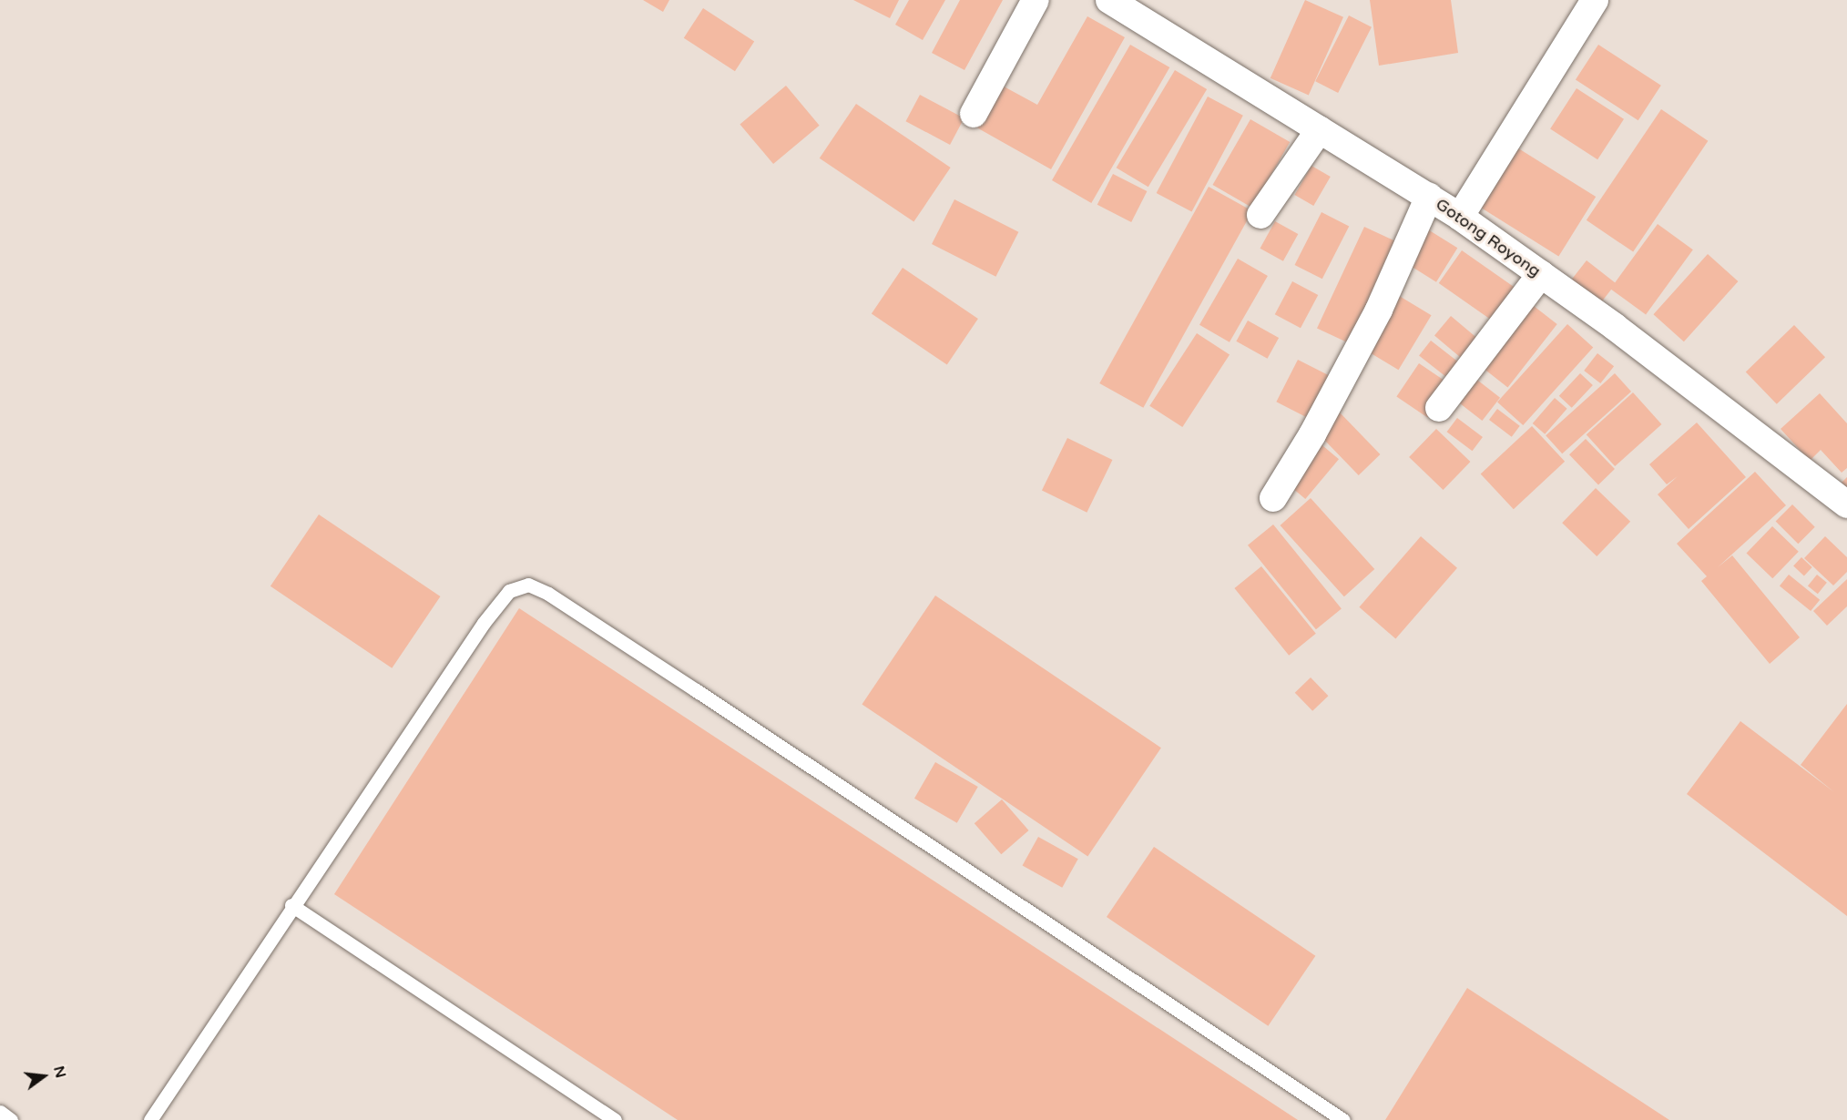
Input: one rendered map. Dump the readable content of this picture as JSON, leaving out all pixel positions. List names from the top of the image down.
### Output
{
  "streets": {
    "street": ["Gotong Royong"]
  },
  "north": "right"
}
